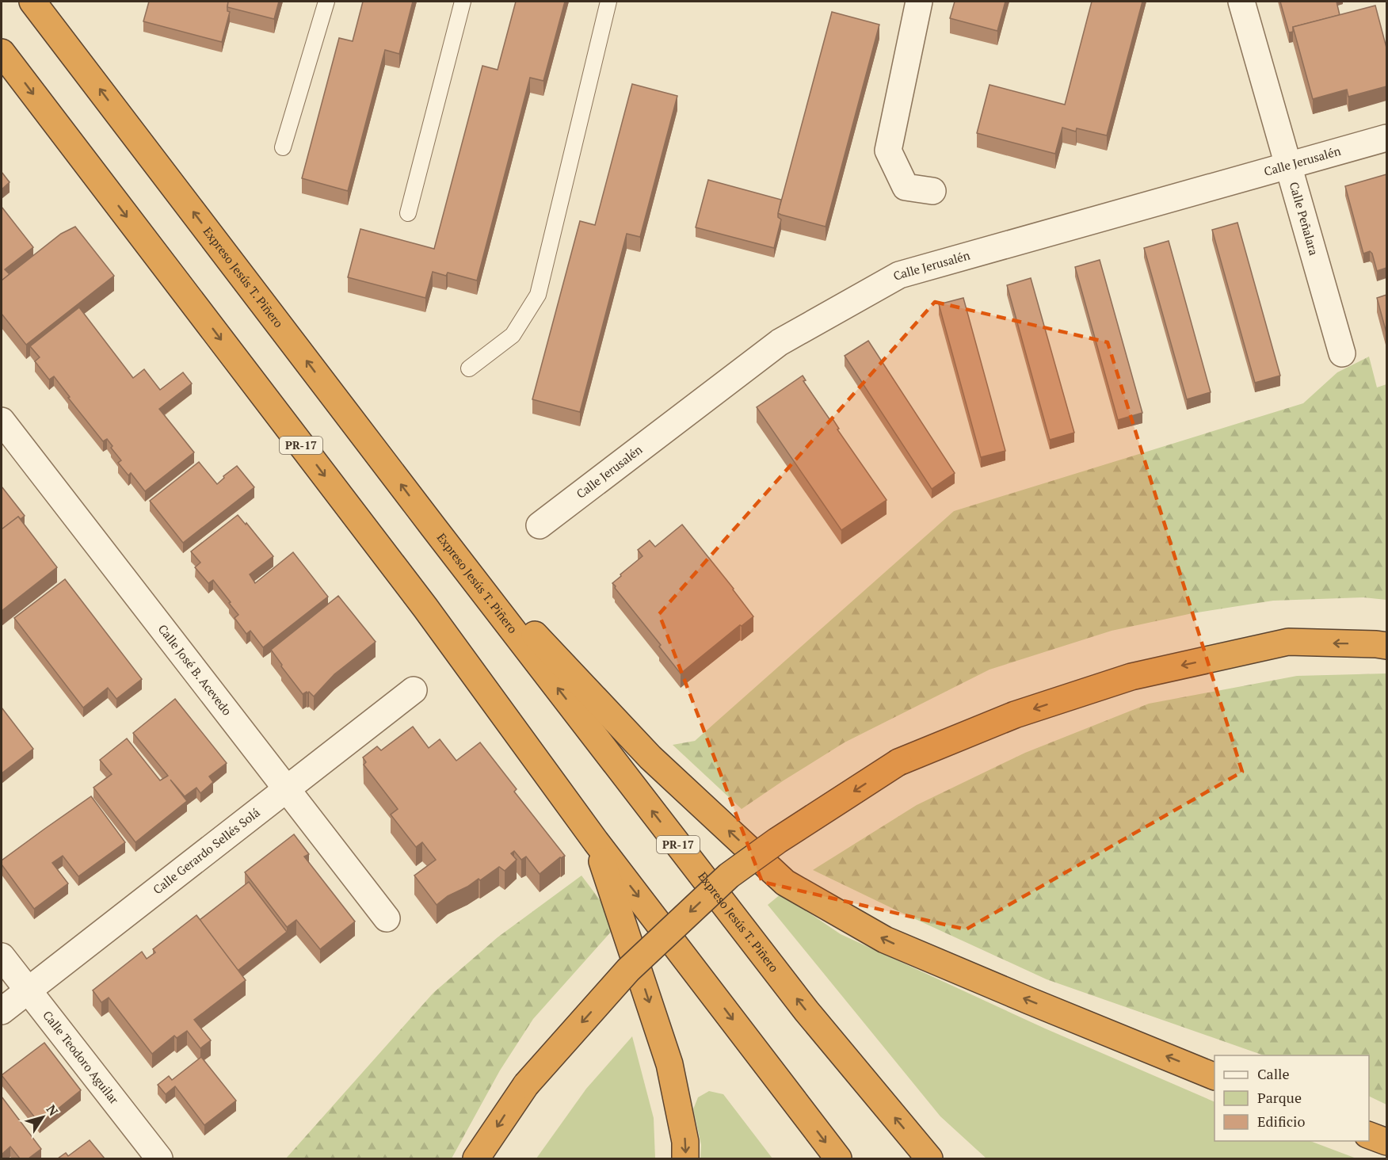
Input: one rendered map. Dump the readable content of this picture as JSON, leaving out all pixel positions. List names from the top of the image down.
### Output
{
  "streets": {
    "highway": ["Expreso Jesús T. Piñero", "PR-17"],
    "street": [
      "Calle Jerusalén",
      "Calle Peñalara",
      "Calle José B. Acevedo",
      "Calle Gerardo Sellés Solá",
      "Calle Teodoro Aguilar"
    ]
  },
  "crossings": [
    ["Calle Jerusalén", "Calle Peñalara"],
    ["Calle José B. Acevedo", "Calle Gerardo Sellés Solá"],
    ["Calle Gerardo Sellés Solá", "Calle Teodoro Aguilar"]
  ],
  "legend": ["Calle", "Parque", "Edificio"],
  "north": "top right"
}
